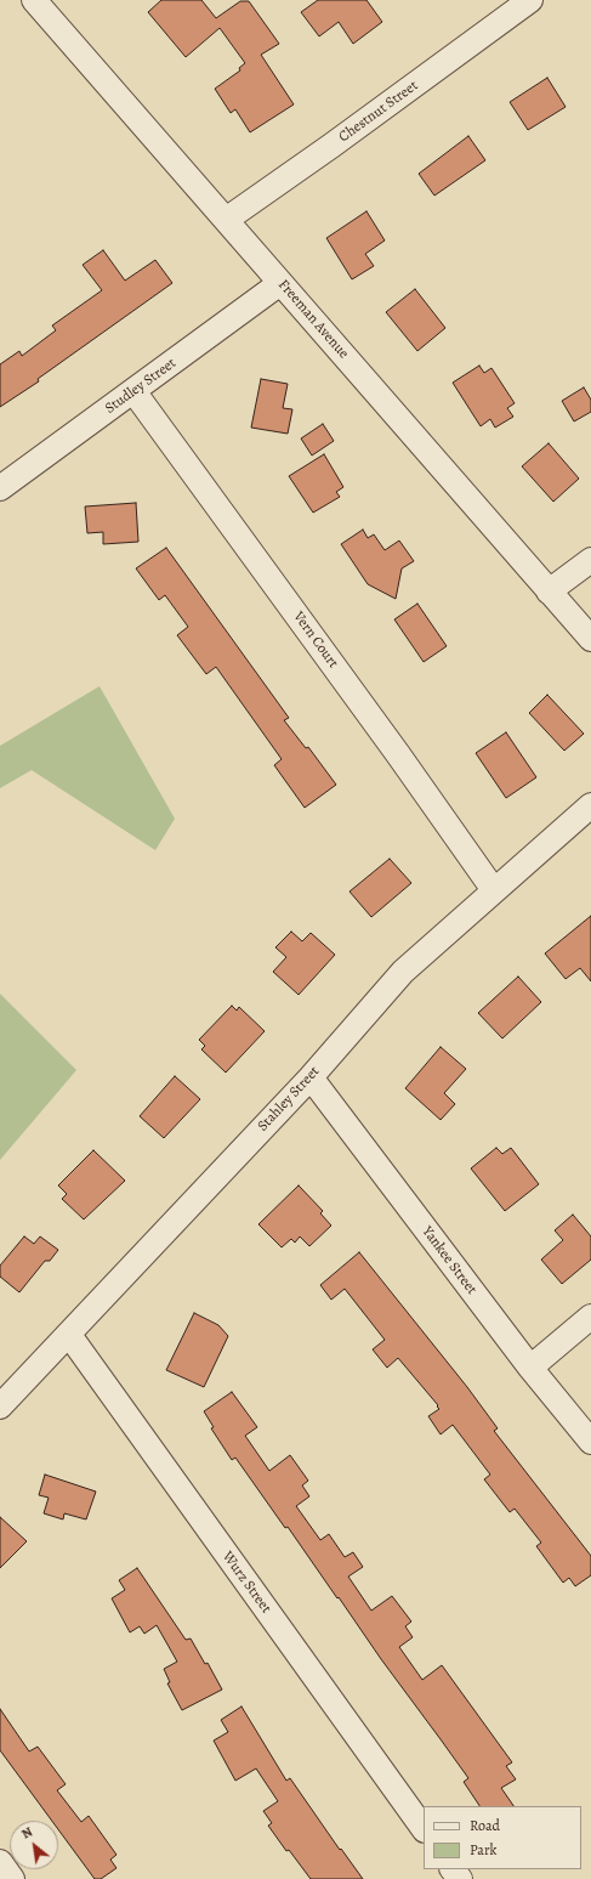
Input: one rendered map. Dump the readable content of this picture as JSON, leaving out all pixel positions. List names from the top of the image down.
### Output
{
  "streets": {
    "street": [
      "Chestnut Street",
      "Freeman Avenue",
      "Studley Street",
      "Vern Court",
      "Stahley Street",
      "Yankee Street",
      "Wurz Street"
    ]
  },
  "crossings": [
    ["Chestnut Street", "Freeman Avenue"],
    ["Freeman Avenue", "Studley Street"],
    ["Studley Street", "Vern Court"],
    ["Vern Court", "Stahley Street"],
    ["Stahley Street", "Yankee Street"],
    ["Stahley Street", "Wurz Street"]
  ],
  "legend": ["Road", "Park"],
  "north": "top left"
}
